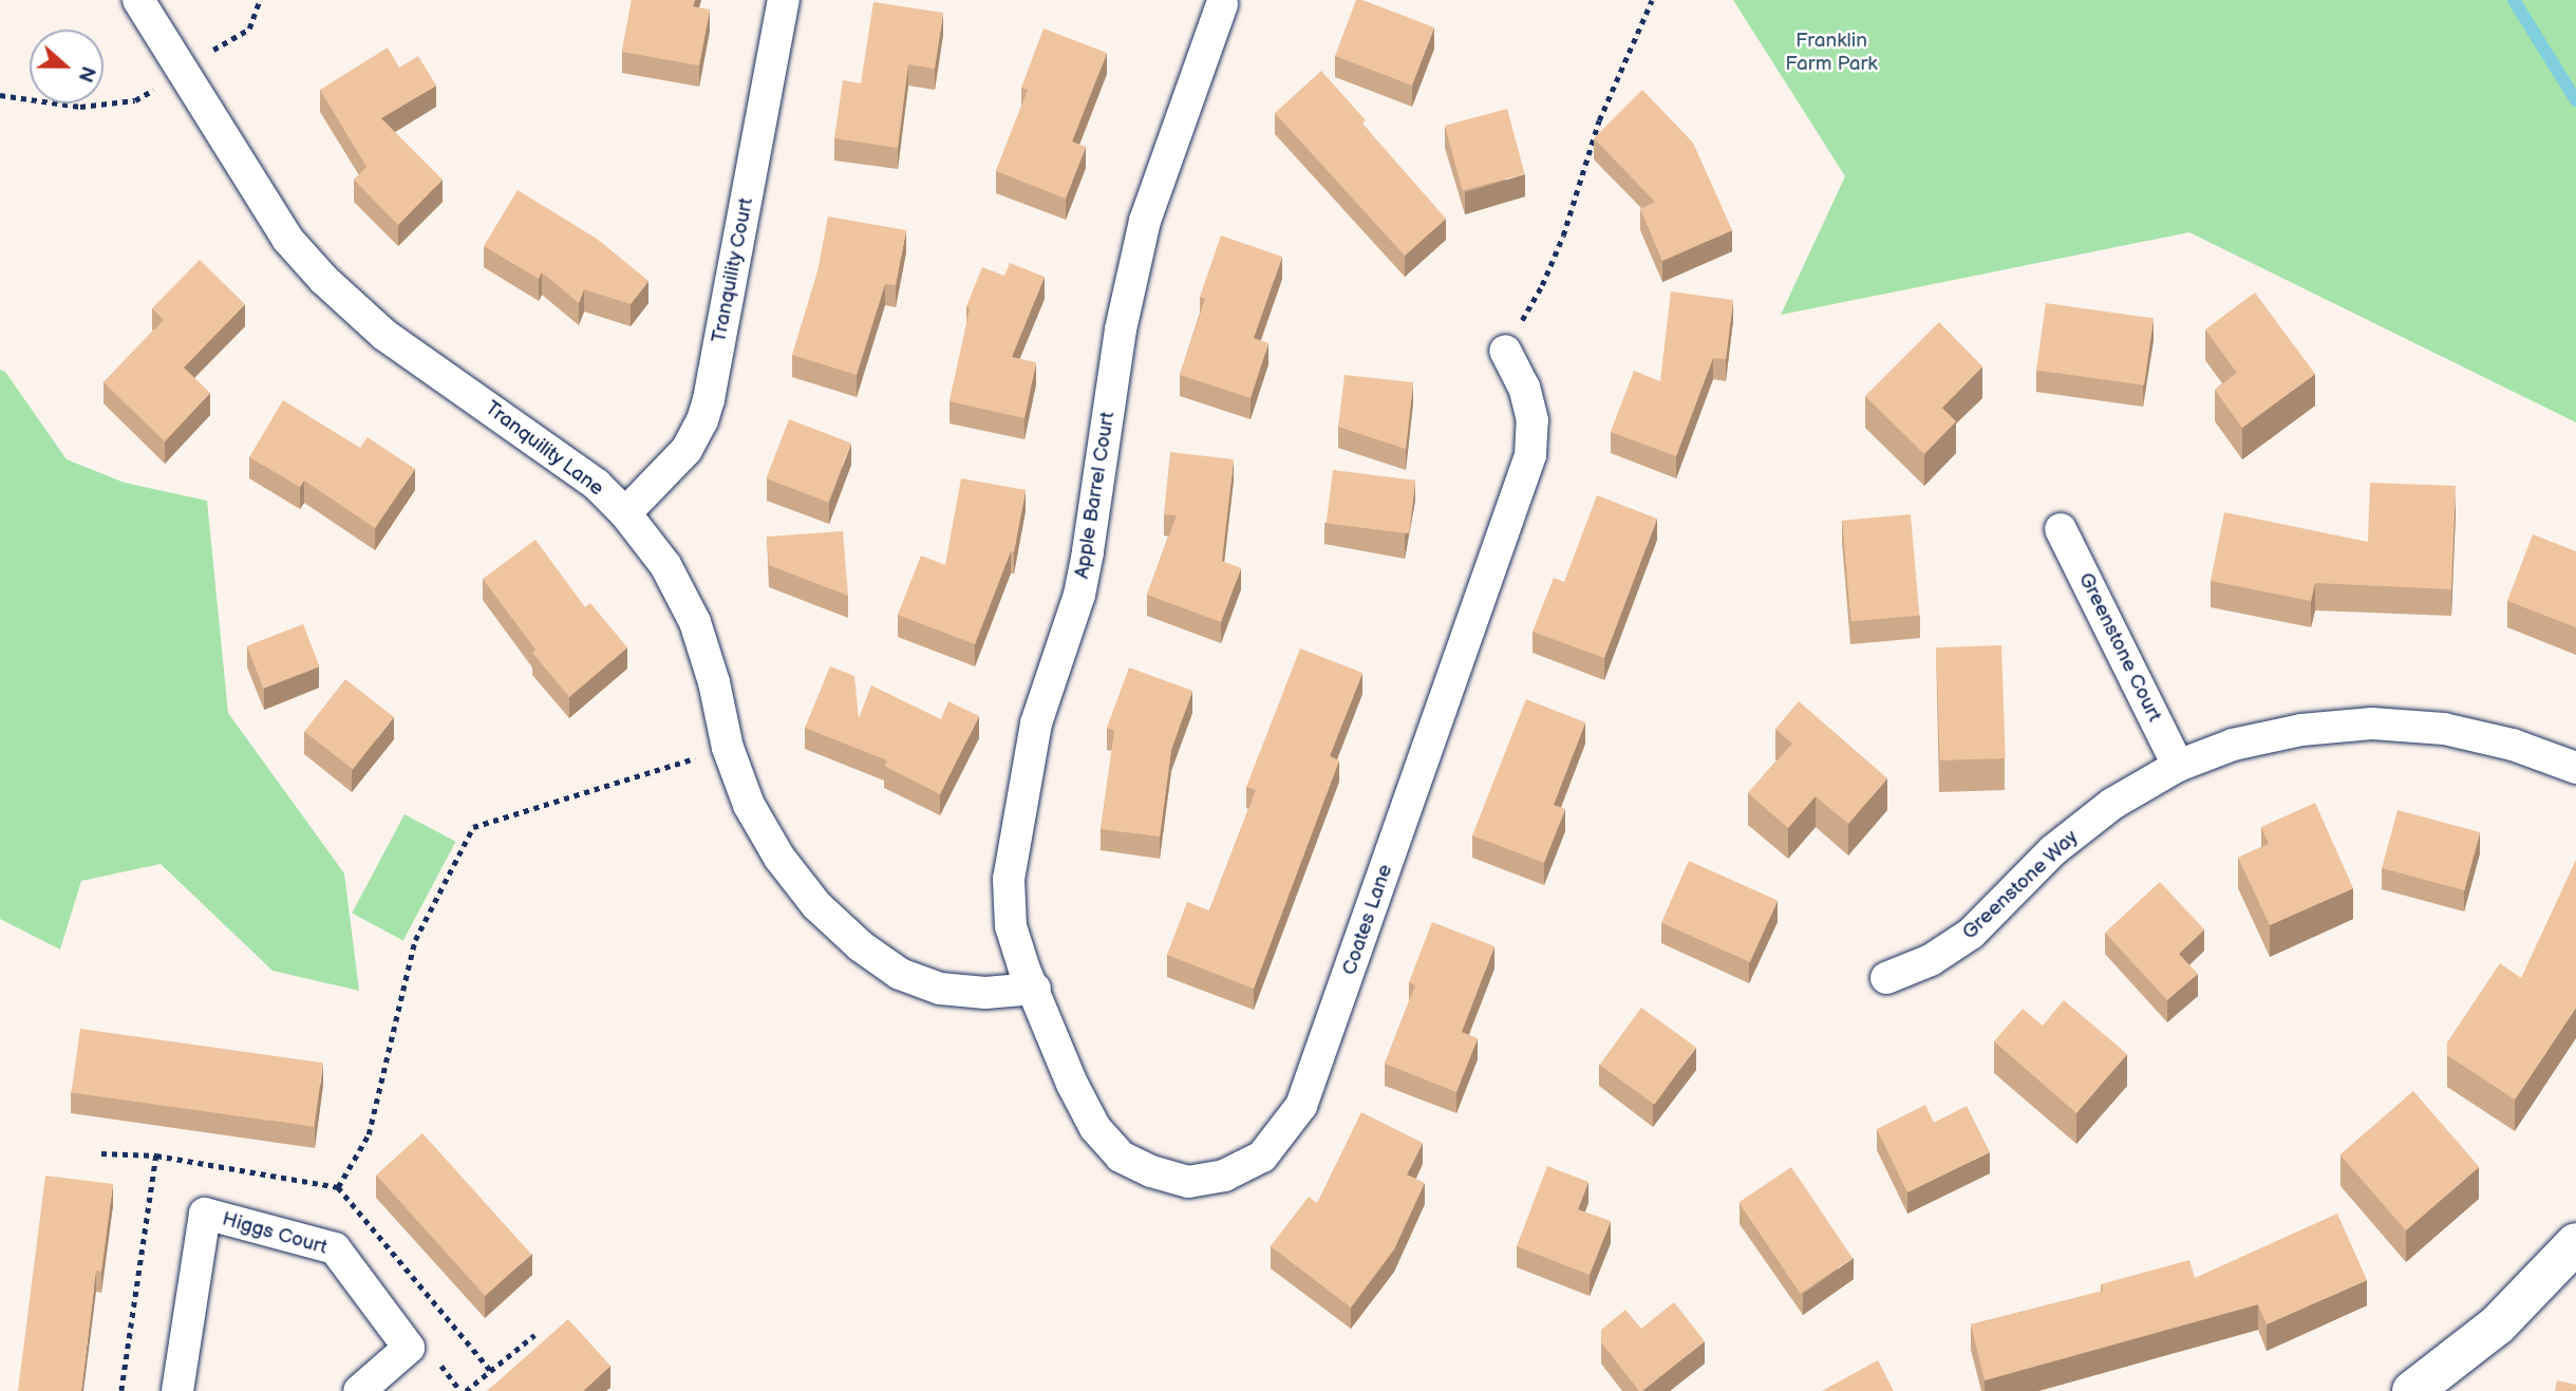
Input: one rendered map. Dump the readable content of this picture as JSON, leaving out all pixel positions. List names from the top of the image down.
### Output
{
  "streets": {
    "street": [
      "Tranquility Court",
      "Tranquility Lane",
      "Apple Barrel Court",
      "Greenstone Court",
      "Greenstone Way",
      "Coates Lane",
      "Higgs Court"
    ]
  },
  "crossings": [
    ["Tranquility Court", "Tranquility Lane"],
    ["Tranquility Lane", "Apple Barrel Court"],
    ["Tranquility Lane", "Coates Lane"],
    ["Apple Barrel Court", "Coates Lane"],
    ["Greenstone Court", "Greenstone Way"]
  ],
  "parks": ["Franklin Farm Park"],
  "north": "right"
}
